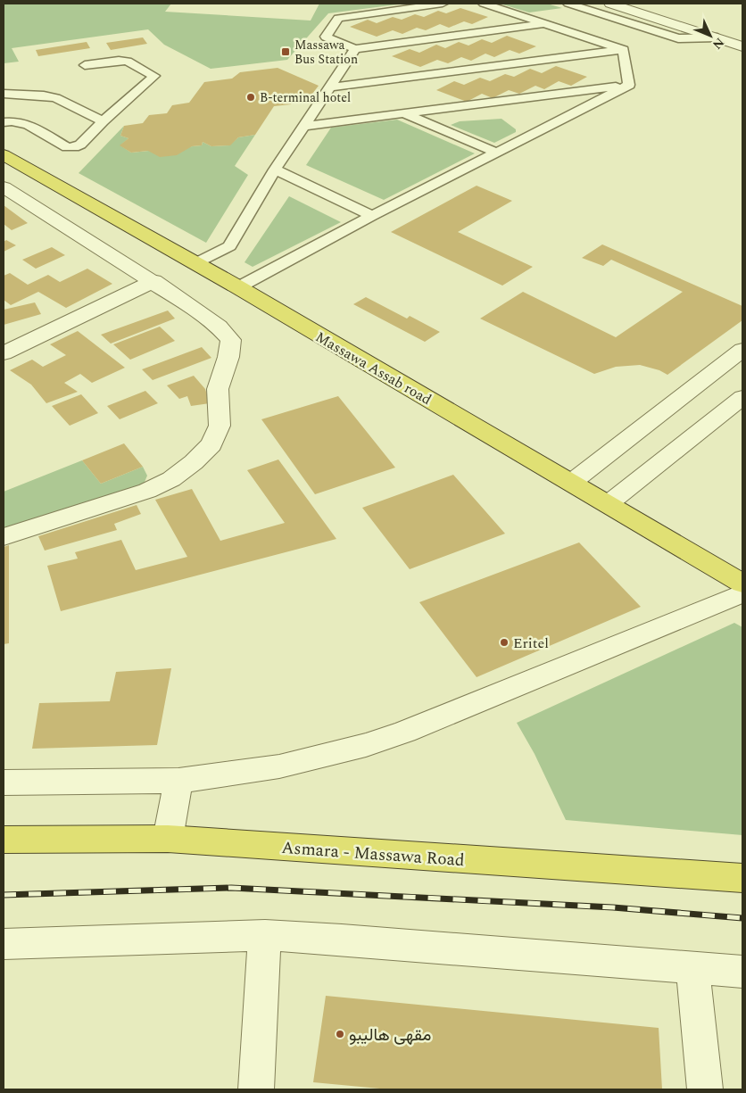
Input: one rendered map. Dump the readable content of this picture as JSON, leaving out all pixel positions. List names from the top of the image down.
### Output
{
  "streets": {
    "highway": ["Massawa Assab road", "Asmara - Massawa Road"]
  },
  "places": {
    "transit": ["Massawa Bus Station"],
    "other": ["B-terminal hotel", "Eritel", "مقهى هاليبو"]
  },
  "north": "bottom right"
}
